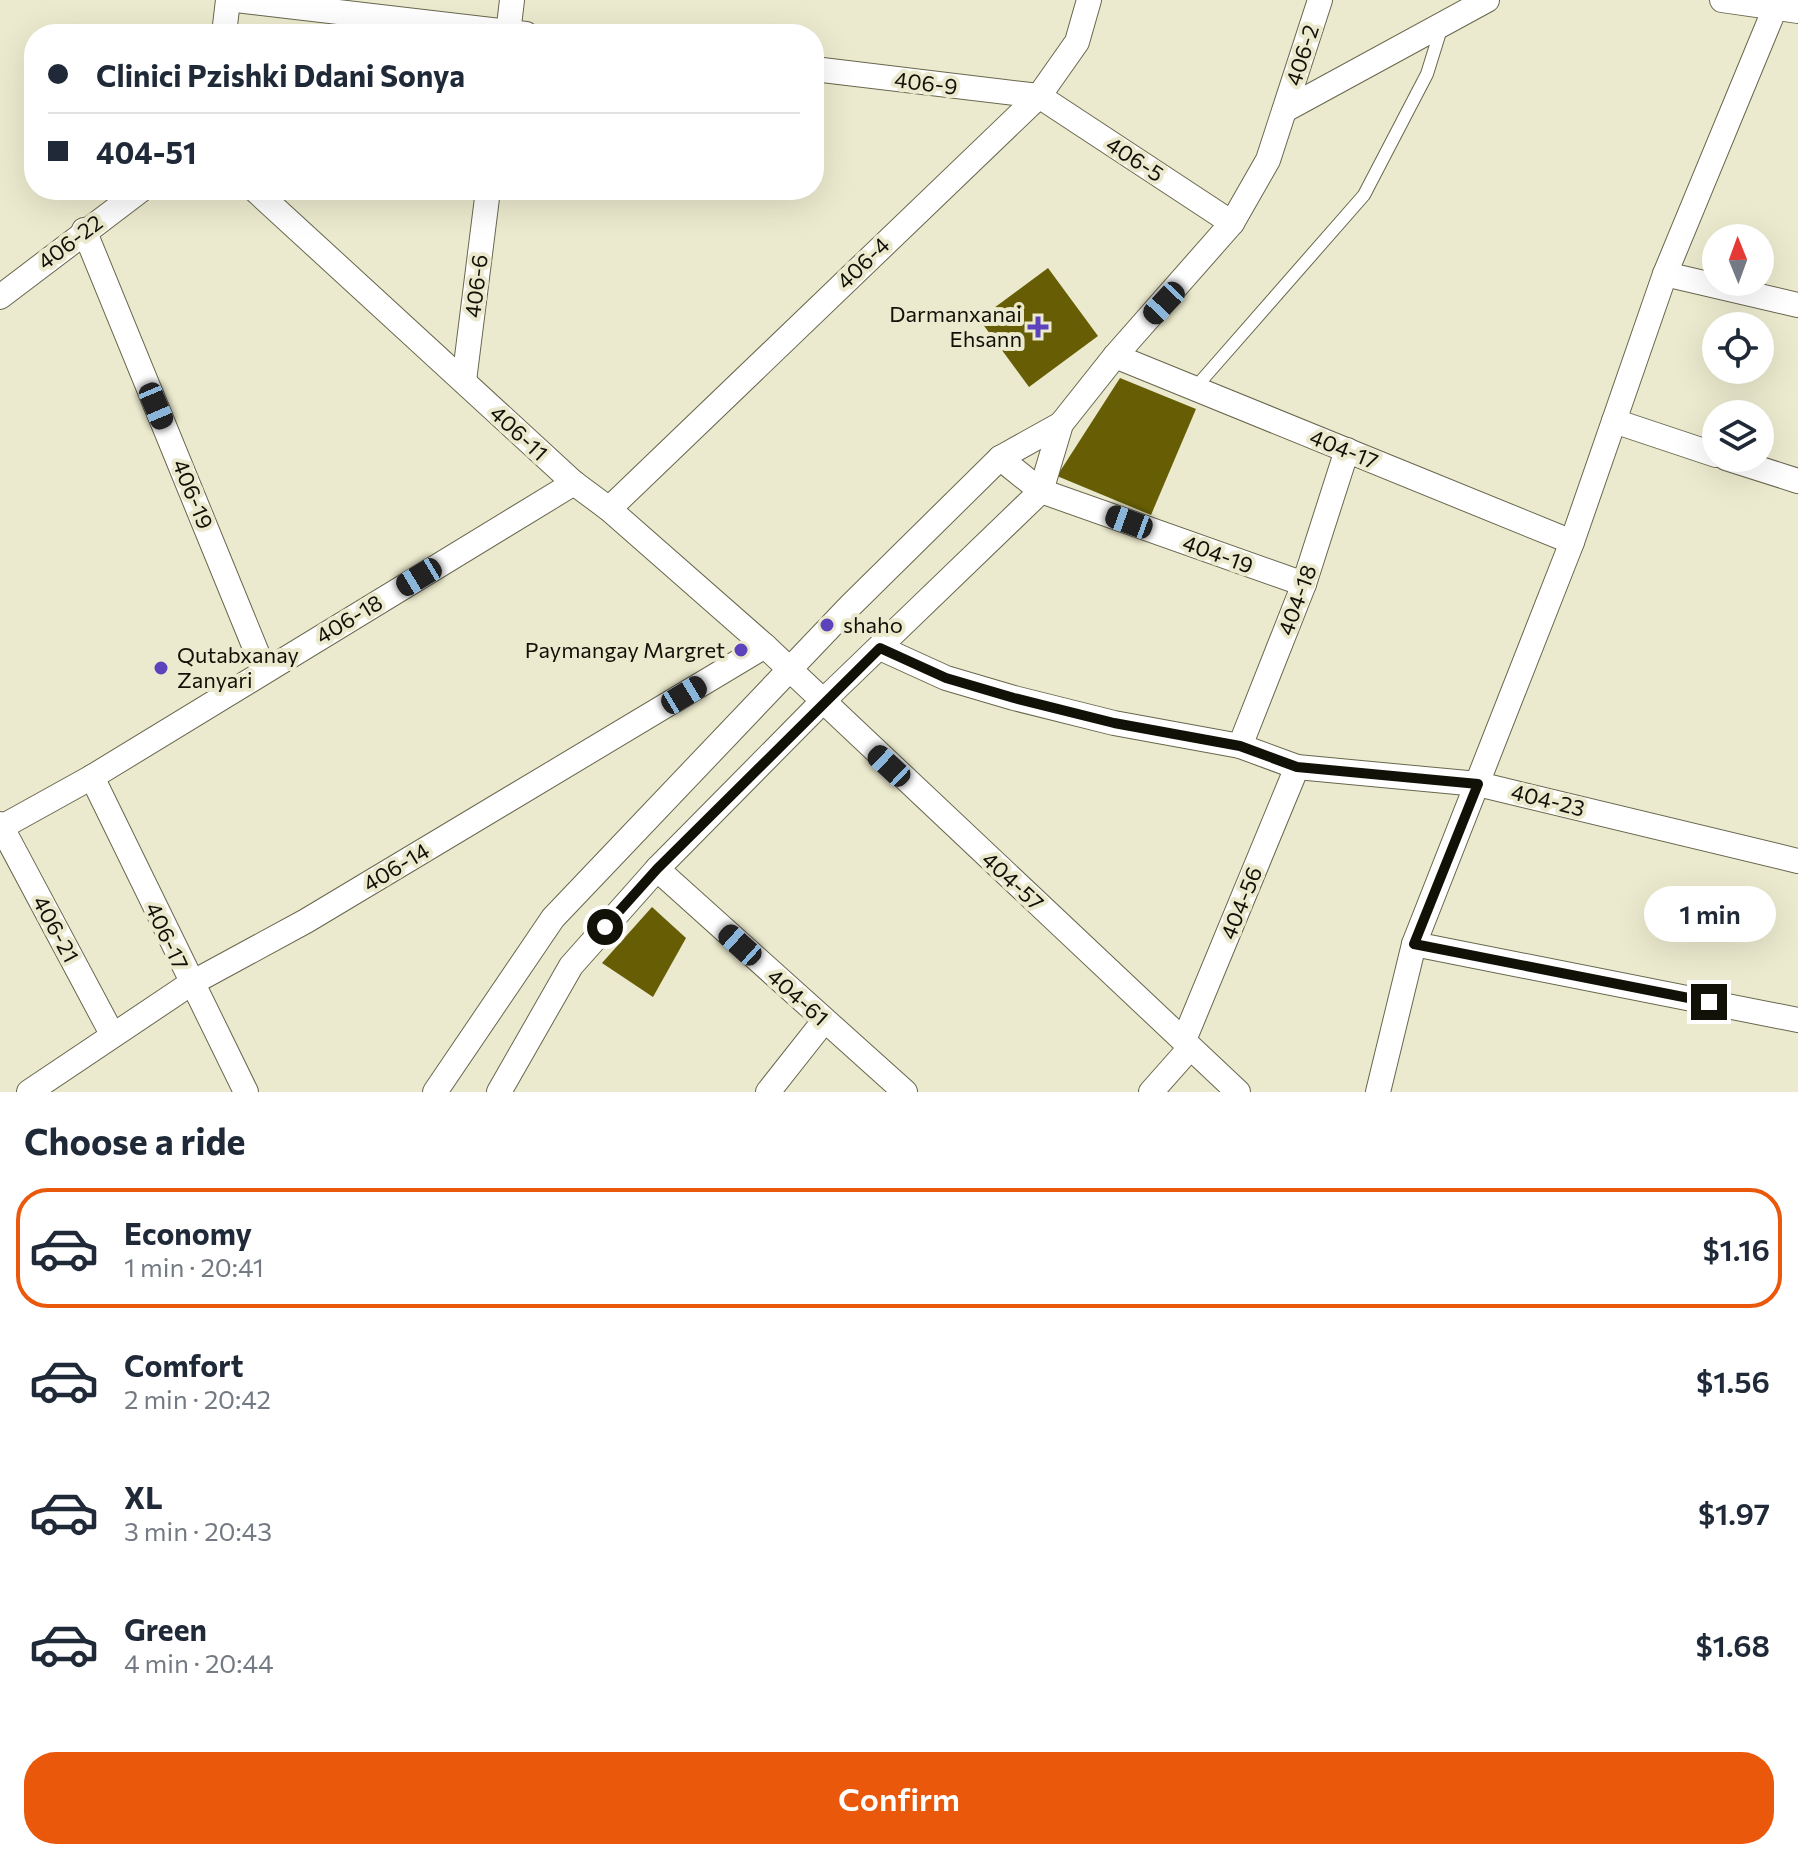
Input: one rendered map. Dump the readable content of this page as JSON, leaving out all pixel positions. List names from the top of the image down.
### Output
{
  "streets": {
    "street": [
      "406-2",
      "406-9",
      "406-5",
      "406-22",
      "406-4",
      "406-6",
      "406-11",
      "404-17",
      "406-19",
      "404-19",
      "404-18",
      "406-18",
      "404-23",
      "406-14",
      "404-57",
      "404-56",
      "406-21",
      "406-17",
      "404-61"
    ]
  },
  "crossings": [
    ["406-2", "406-5"],
    ["406-2", "404-17"],
    ["406-9", "406-5"],
    ["406-9", "406-4"],
    ["406-5", "406-4"],
    ["406-22", "406-19"],
    ["406-4", "406-11"],
    ["406-6", "406-11"],
    ["406-11", "406-18"],
    ["406-11", "406-14"],
    ["406-11", "404-57"],
    ["404-17", "404-18"],
    ["406-19", "406-18"],
    ["404-19", "404-18"],
    ["404-18", "404-23"],
    ["406-18", "406-21"],
    ["406-18", "406-17"],
    ["404-23", "404-56"],
    ["406-14", "406-21"],
    ["406-14", "406-17"],
    ["404-57", "404-56"]
  ],
  "places": {
    "health": ["Darmanxanai Ehsann"],
    "other": ["shaho", "Paymangay Margret", "Qutabxanay Zanyari"]
  },
  "north": "top",
  "page": {
    "banner": ["Clinici Pzishki Ddani Sonya", "404-51"],
    "bubble": "1 min",
    "heading": "Choose a ride",
    "list": [
      {
        "name": "Economy",
        "note": "1 min · 20:41",
        "value": "$1.16"
      },
      {
        "name": "Comfort",
        "note": "2 min · 20:42",
        "value": "$1.56"
      },
      {
        "name": "XL",
        "note": "3 min · 20:43",
        "value": "$1.97"
      },
      {
        "name": "Green",
        "note": "4 min · 20:44",
        "value": "$1.68"
      }
    ],
    "buttons": "Confirm"
  }
}
